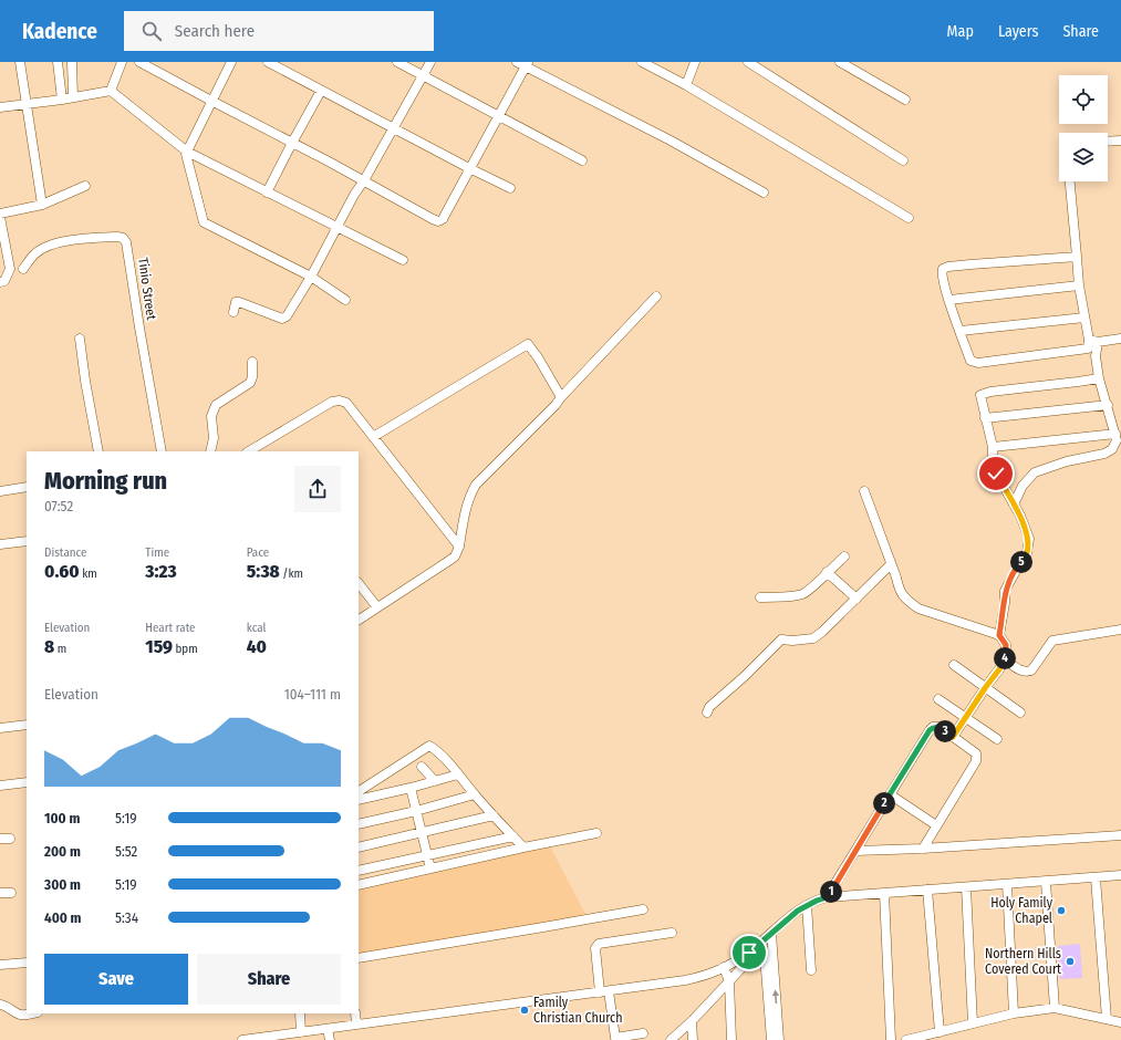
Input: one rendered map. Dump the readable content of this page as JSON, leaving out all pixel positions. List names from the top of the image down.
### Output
{
  "streets": {
    "street": ["Tinio Street"]
  },
  "places": ["Holy Family Chapel", "Northern Hills Covered Court", "Family Christian Church"],
  "page": {
    "header": "Kadence",
    "search": "Search here",
    "nav": ["Map", "Layers", "Share"],
    "heading": ["Morning run", "07:52"],
    "stats": [
      ["Distance", "0.60 km"],
      ["Time", "3:23"],
      ["Pace", "5:38 /km"],
      ["Elevation", "8 m"],
      ["Heart rate", "159 bpm"],
      ["kcal", "40"]
    ],
    "pins": [
      "5",
      "4",
      "3",
      "2",
      "1"
    ],
    "chart": ["Elevation", "104–111 m"],
    "list": [
      {
        "name": "100 m",
        "note": "5:19"
      },
      {
        "name": "200 m",
        "note": "5:52"
      },
      {
        "name": "300 m",
        "note": "5:19"
      },
      {
        "name": "400 m",
        "note": "5:34"
      }
    ],
    "buttons": ["Save", "Share"]
  }
}
